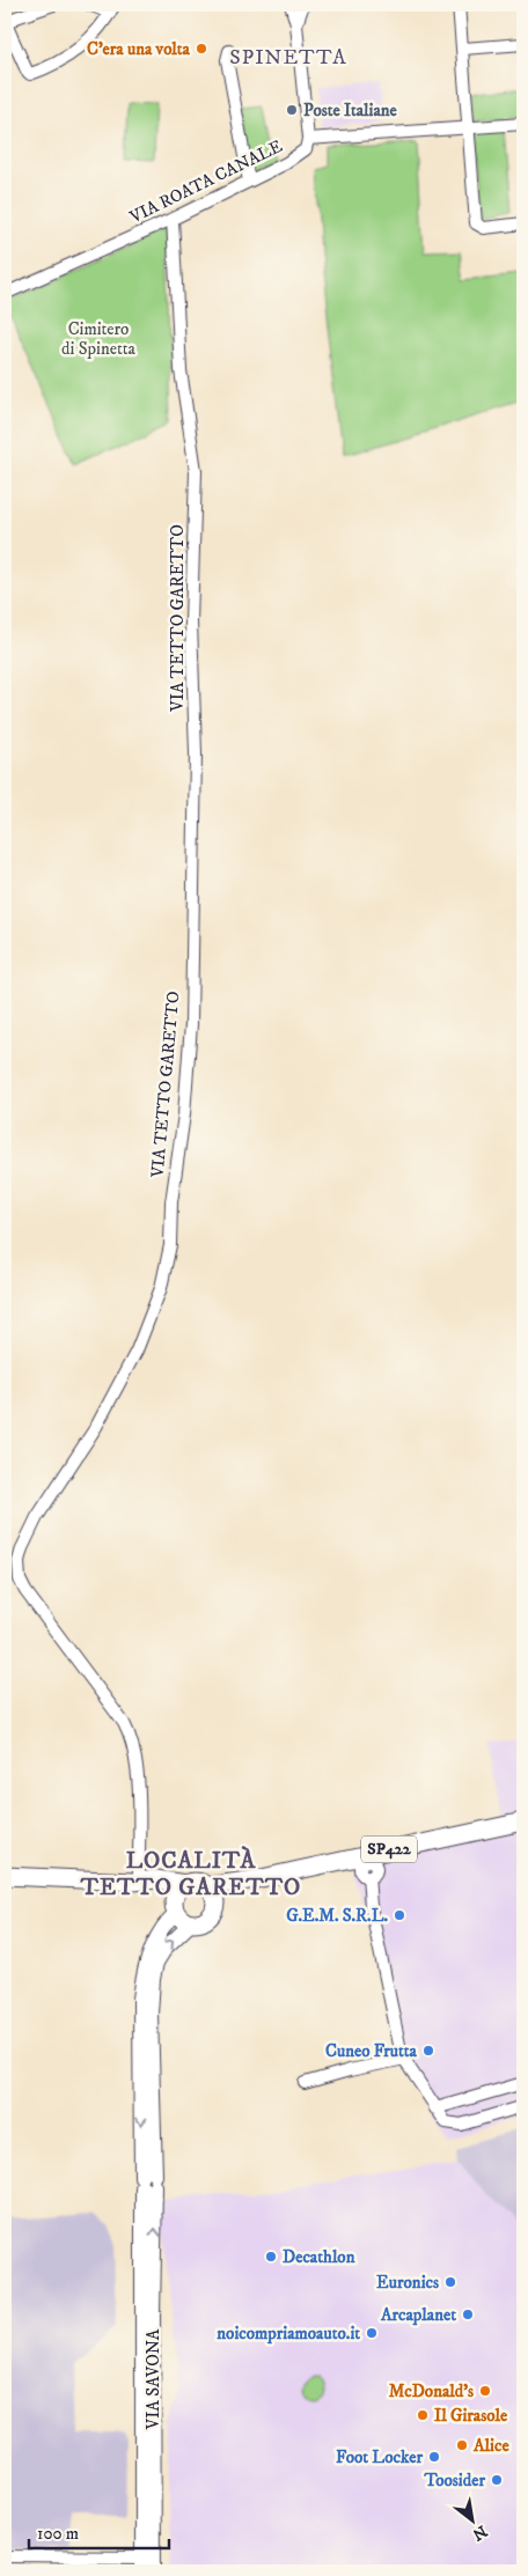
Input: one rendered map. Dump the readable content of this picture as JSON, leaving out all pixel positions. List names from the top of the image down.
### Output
{
  "streets": {
    "main road": ["SP422"],
    "street": ["VIA ROATA CANALE", "VIA TETTO GARETTO", "VIA SAVONA"]
  },
  "crossings": [
    ["VIA ROATA CANALE", "VIA TETTO GARETTO"],
    ["SP422", "VIA SAVONA"]
  ],
  "districts": ["SPINETTA", "LOCALITÀ TETTO GARETTO"],
  "parks": ["Cimitero di Spinetta"],
  "places": [
    "C'era una volta",
    "Poste Italiane",
    "G.E.M. S.R.L.",
    "Cuneo Frutta",
    "Decathlon",
    "Euronics",
    "Arcaplanet",
    "noicompriamoauto.it",
    "McDonald's",
    "Il Girasole",
    "Alice",
    "Foot Locker",
    "Toosider"
  ],
  "scale_bar": "100 m",
  "north": "bottom right"
}
